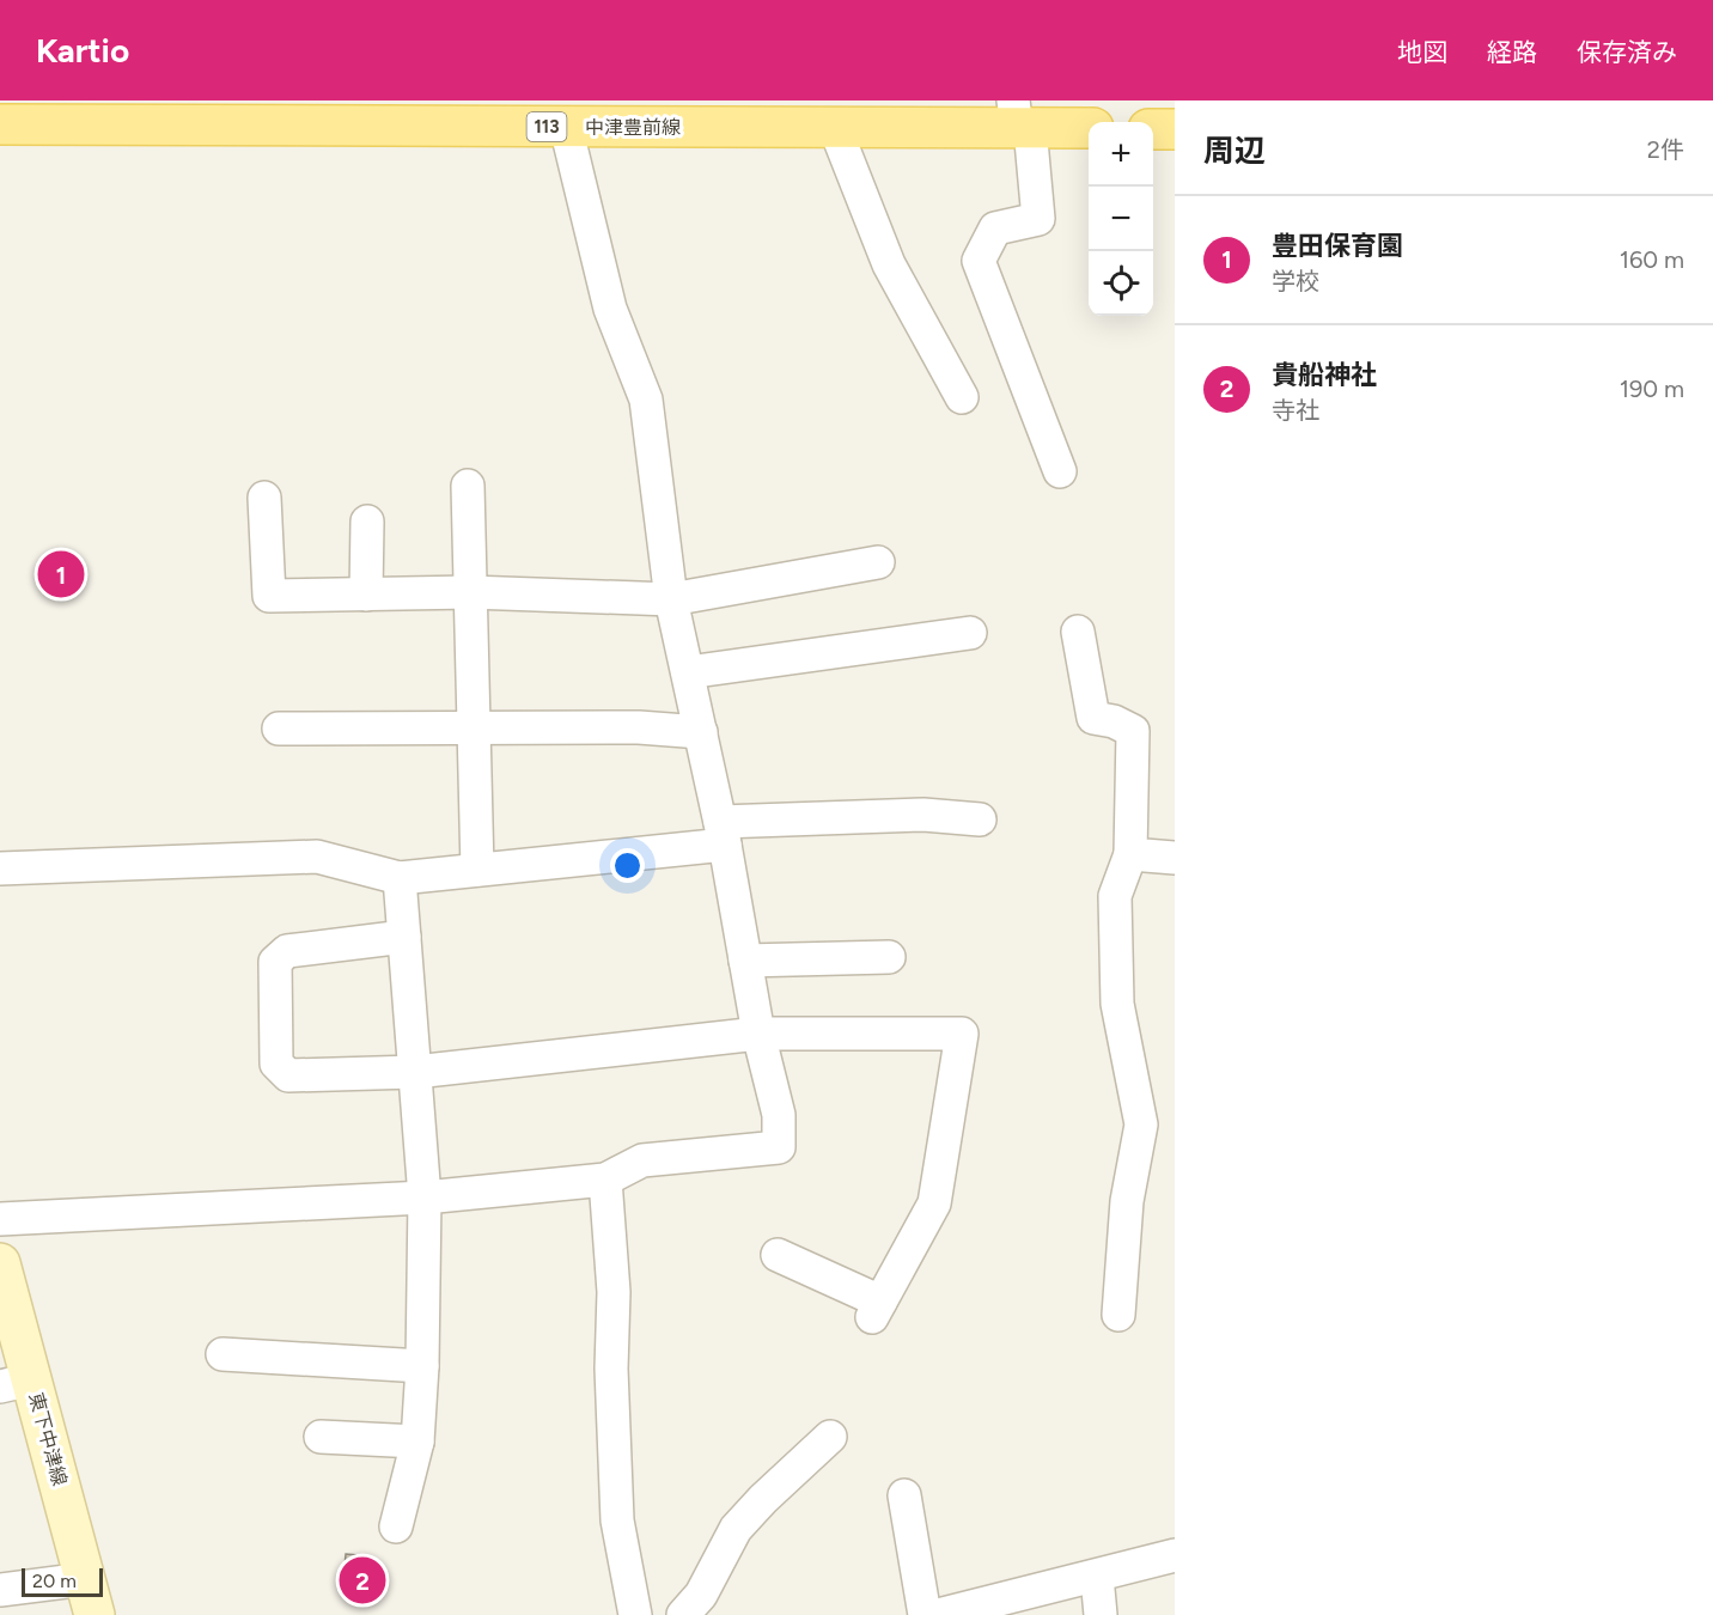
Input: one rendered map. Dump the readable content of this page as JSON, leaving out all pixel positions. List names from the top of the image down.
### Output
{
  "streets": {
    "main road": ["113", "中津豊前線", "東下中津線"]
  },
  "scale_bar": "20 m",
  "page": {
    "header": "Kartio",
    "nav": ["地図", "経路", "保存済み"],
    "heading": ["周辺", "2件"],
    "map_buttons": ["+", "−"],
    "list": [
      {
        "mark": "1",
        "name": "豊田保育園",
        "note": "学校",
        "value": "160 m"
      },
      {
        "mark": "2",
        "name": "貴船神社",
        "note": "寺社",
        "value": "190 m"
      }
    ],
    "pins": ["1", "2"],
    "scale": "20 m"
  }
}
